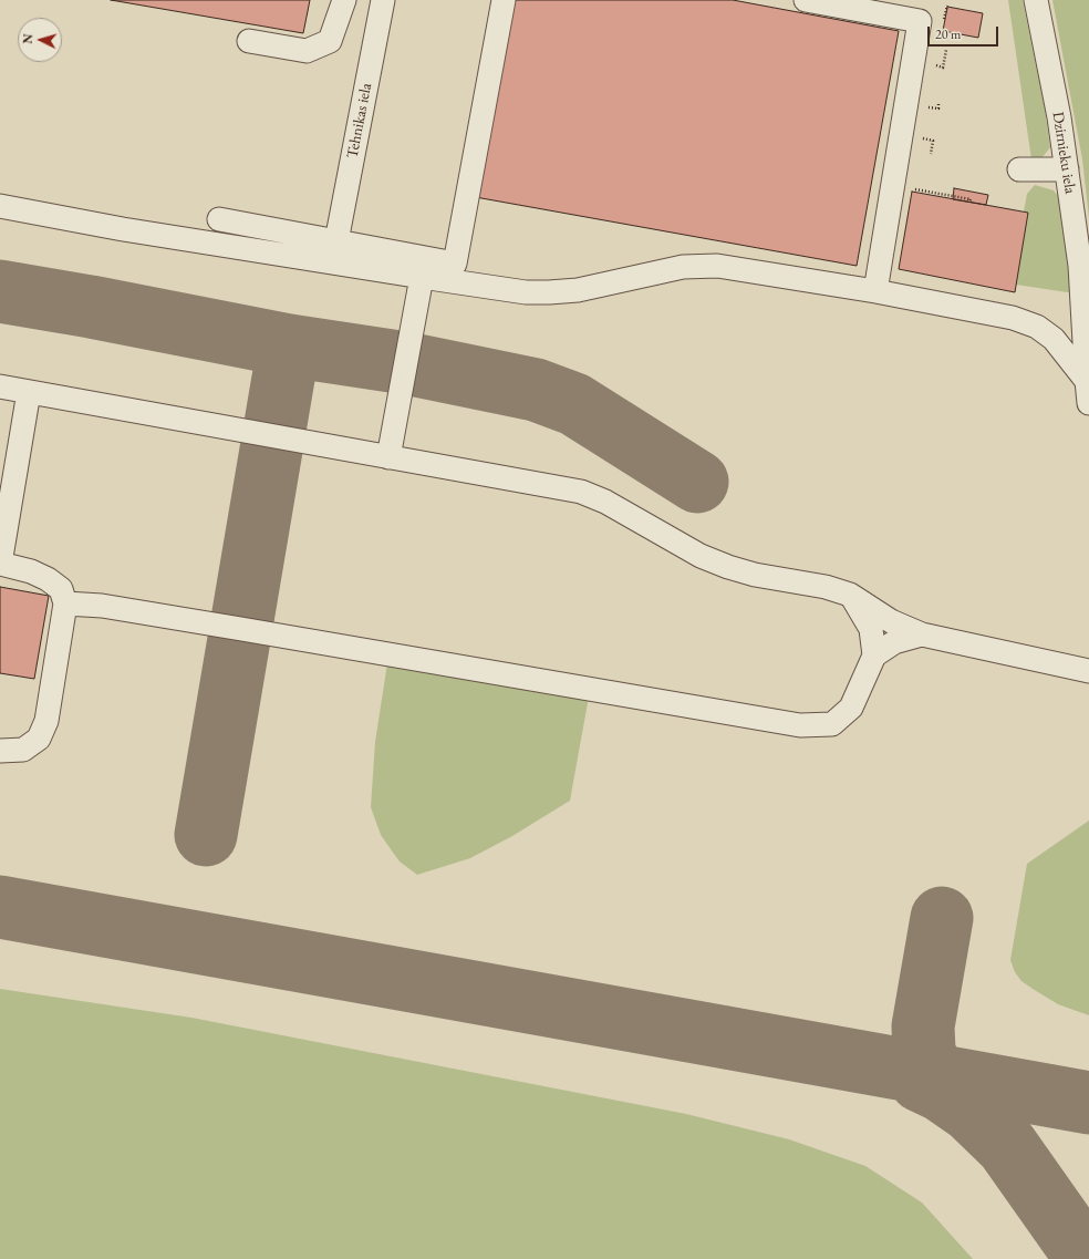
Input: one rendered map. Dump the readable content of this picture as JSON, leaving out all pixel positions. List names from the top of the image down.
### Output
{
  "streets": {
    "lane": ["Tehnikas iela", "Dzirnieku iela"]
  },
  "scale_bar": "20 m",
  "north": "left"
}
